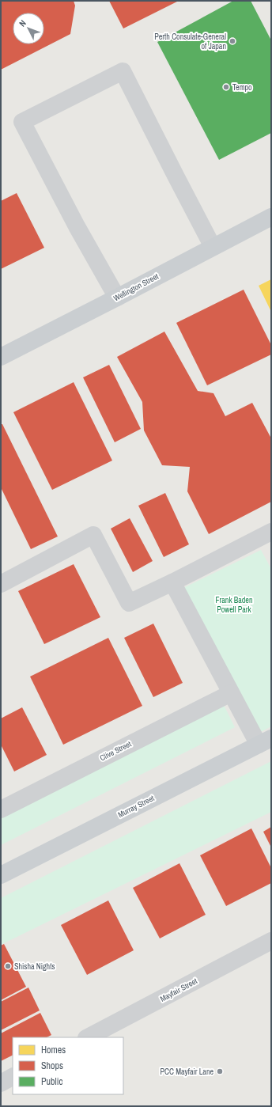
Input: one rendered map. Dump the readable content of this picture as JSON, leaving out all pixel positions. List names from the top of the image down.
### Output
{
  "streets": {
    "main road": ["Wellington Street", "Murray Street"],
    "street": ["Clive Street", "Mayfair Street"]
  },
  "parks": ["Frank Baden Powell Park"],
  "places": [
    "Perth Consulate-General of Japan",
    "Tempo",
    "Shisha Nights",
    "PCC Mayfair Lane"
  ],
  "legend": ["Homes", "Shops", "Public"],
  "north": "top left"
}
